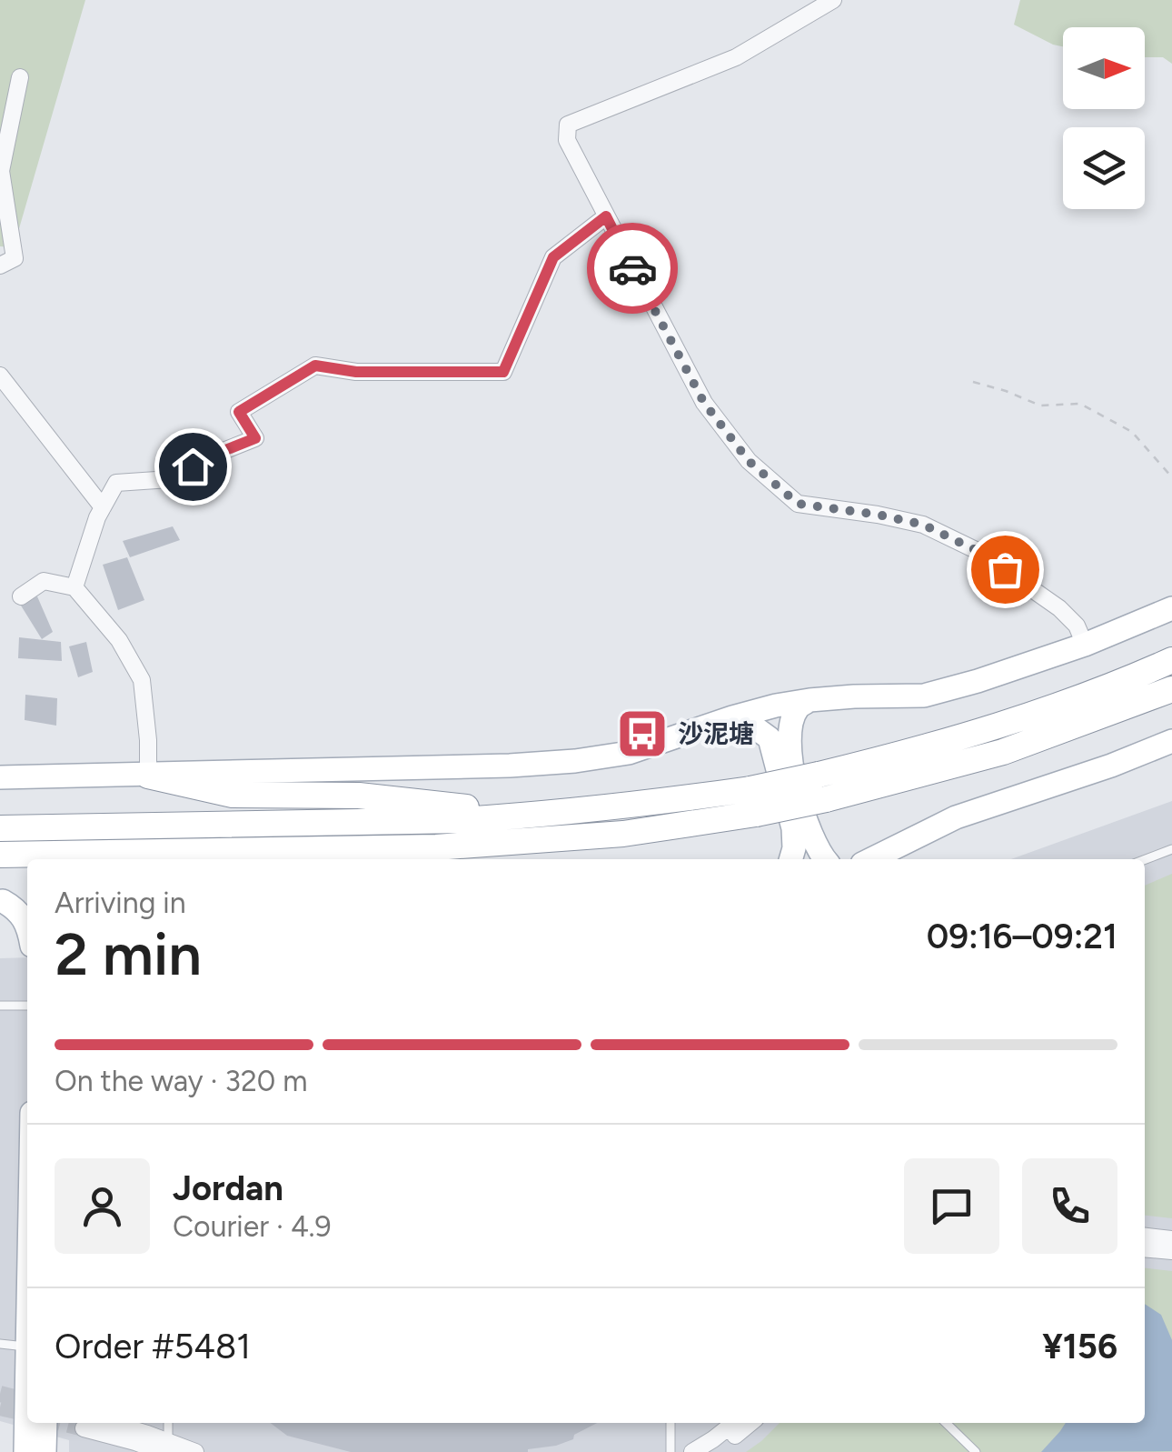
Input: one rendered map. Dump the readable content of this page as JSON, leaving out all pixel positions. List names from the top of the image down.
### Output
{
  "places": {
    "bus stop": ["沙泥塘"]
  },
  "north": "right",
  "page": {
    "heading": ["2 min", "Arriving in", "09:16–09:21"],
    "panel": [
      "Jordan",
      "Courier · 4.9",
      "Order #5481",
      "¥156"
    ],
    "bar": "On the way · 320 m"
  }
}
